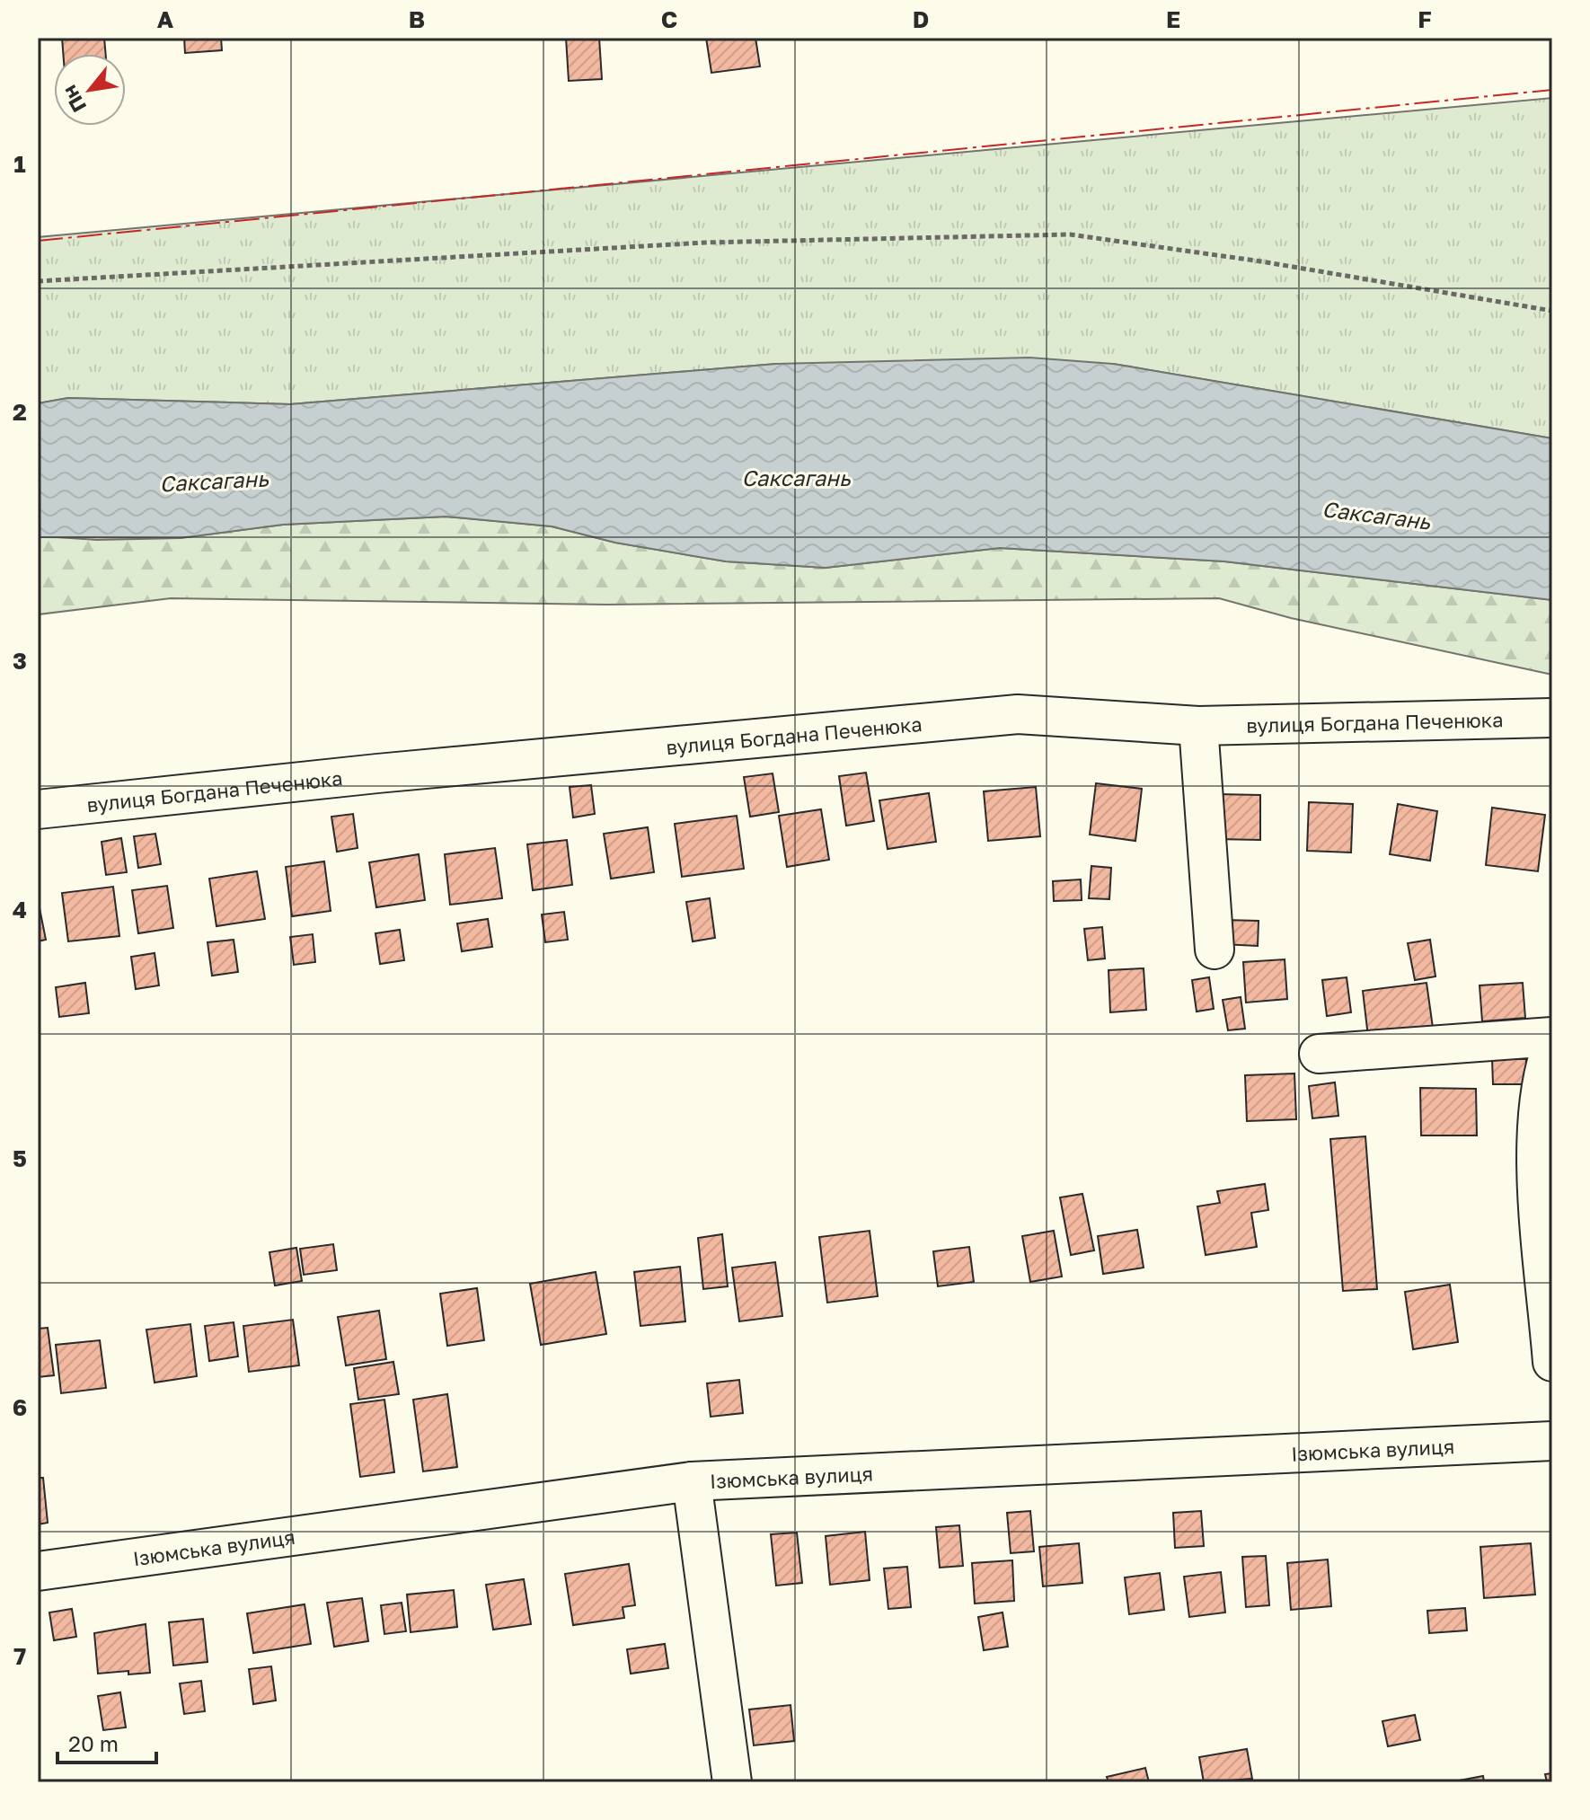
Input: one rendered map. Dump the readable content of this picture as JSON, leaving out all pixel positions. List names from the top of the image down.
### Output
{
  "streets": {
    "street": ["вулиця Богдана Печенюка", "Ізюмська вулиця"]
  },
  "water": ["Саксагань"],
  "scale_bar": "20 m",
  "north": "bottom left",
  "grid": {
    "columns": [
      "A",
      "B",
      "C",
      "D",
      "E",
      "F"
    ],
    "rows": [
      "1",
      "2",
      "3",
      "4",
      "5",
      "6",
      "7"
    ]
  }
}
